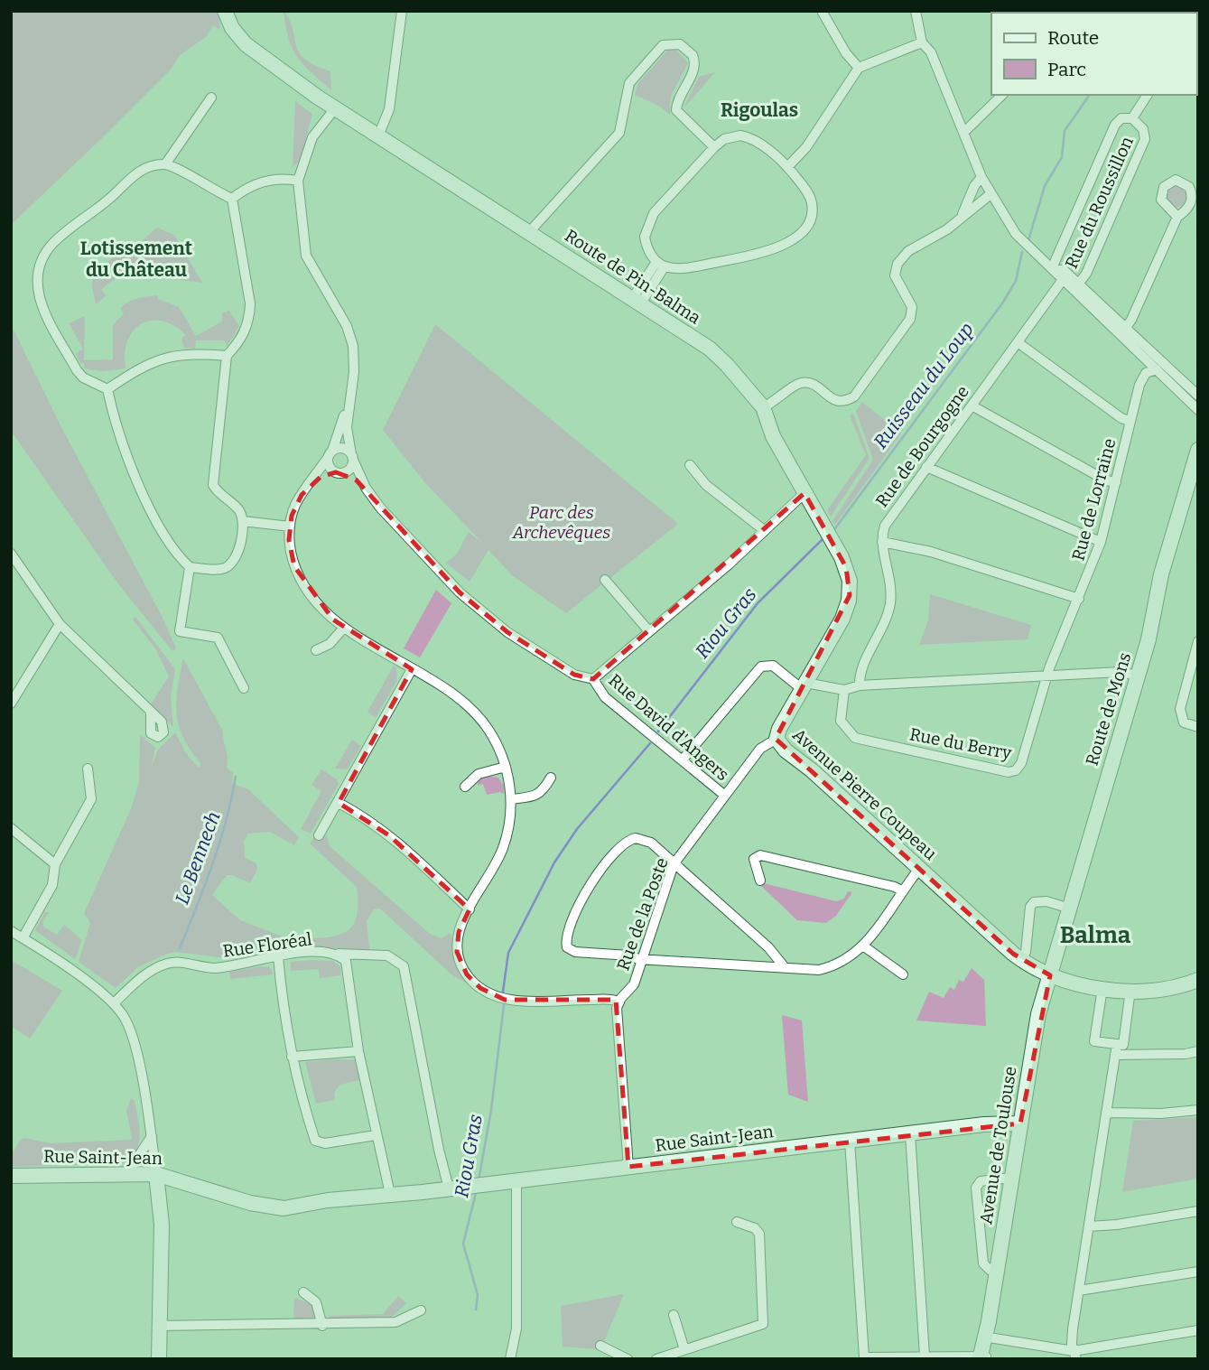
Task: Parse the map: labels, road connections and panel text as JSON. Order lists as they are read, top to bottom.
{
  "streets": {
    "street": [
      "Rue du Roussillon",
      "Route de Pin-Balma",
      "Rue de Bourgogne",
      "Rue de Lorraine",
      "Route de Mons",
      "Rue David d'Angers",
      "Rue du Berry",
      "Avenue Pierre Coupeau",
      "Rue de la Poste",
      "Rue Floréal",
      "Rue Saint-Jean",
      "Avenue de Toulouse"
    ]
  },
  "crossings": [
    ["Route de Pin-Balma", "Rue David d'Angers"],
    ["Route de Pin-Balma", "Avenue Pierre Coupeau"],
    ["Rue de Lorraine", "Rue du Berry"],
    ["Route de Mons", "Avenue Pierre Coupeau"],
    ["Route de Mons", "Avenue de Toulouse"],
    ["Rue David d'Angers", "Rue de la Poste"],
    ["Avenue Pierre Coupeau", "Rue de la Poste"],
    ["Avenue Pierre Coupeau", "Avenue de Toulouse"],
    ["Rue Floréal", "Rue Saint-Jean"],
    ["Rue Saint-Jean", "Avenue de Toulouse"]
  ],
  "districts": ["Rigoulas", "Lotissement du Château", "Balma"],
  "water": ["Ruisseau du Loup", "Riou Gras", "Le Bennech"],
  "parks": ["Parc des Archevêques"],
  "legend": ["Route", "Parc"]
}
